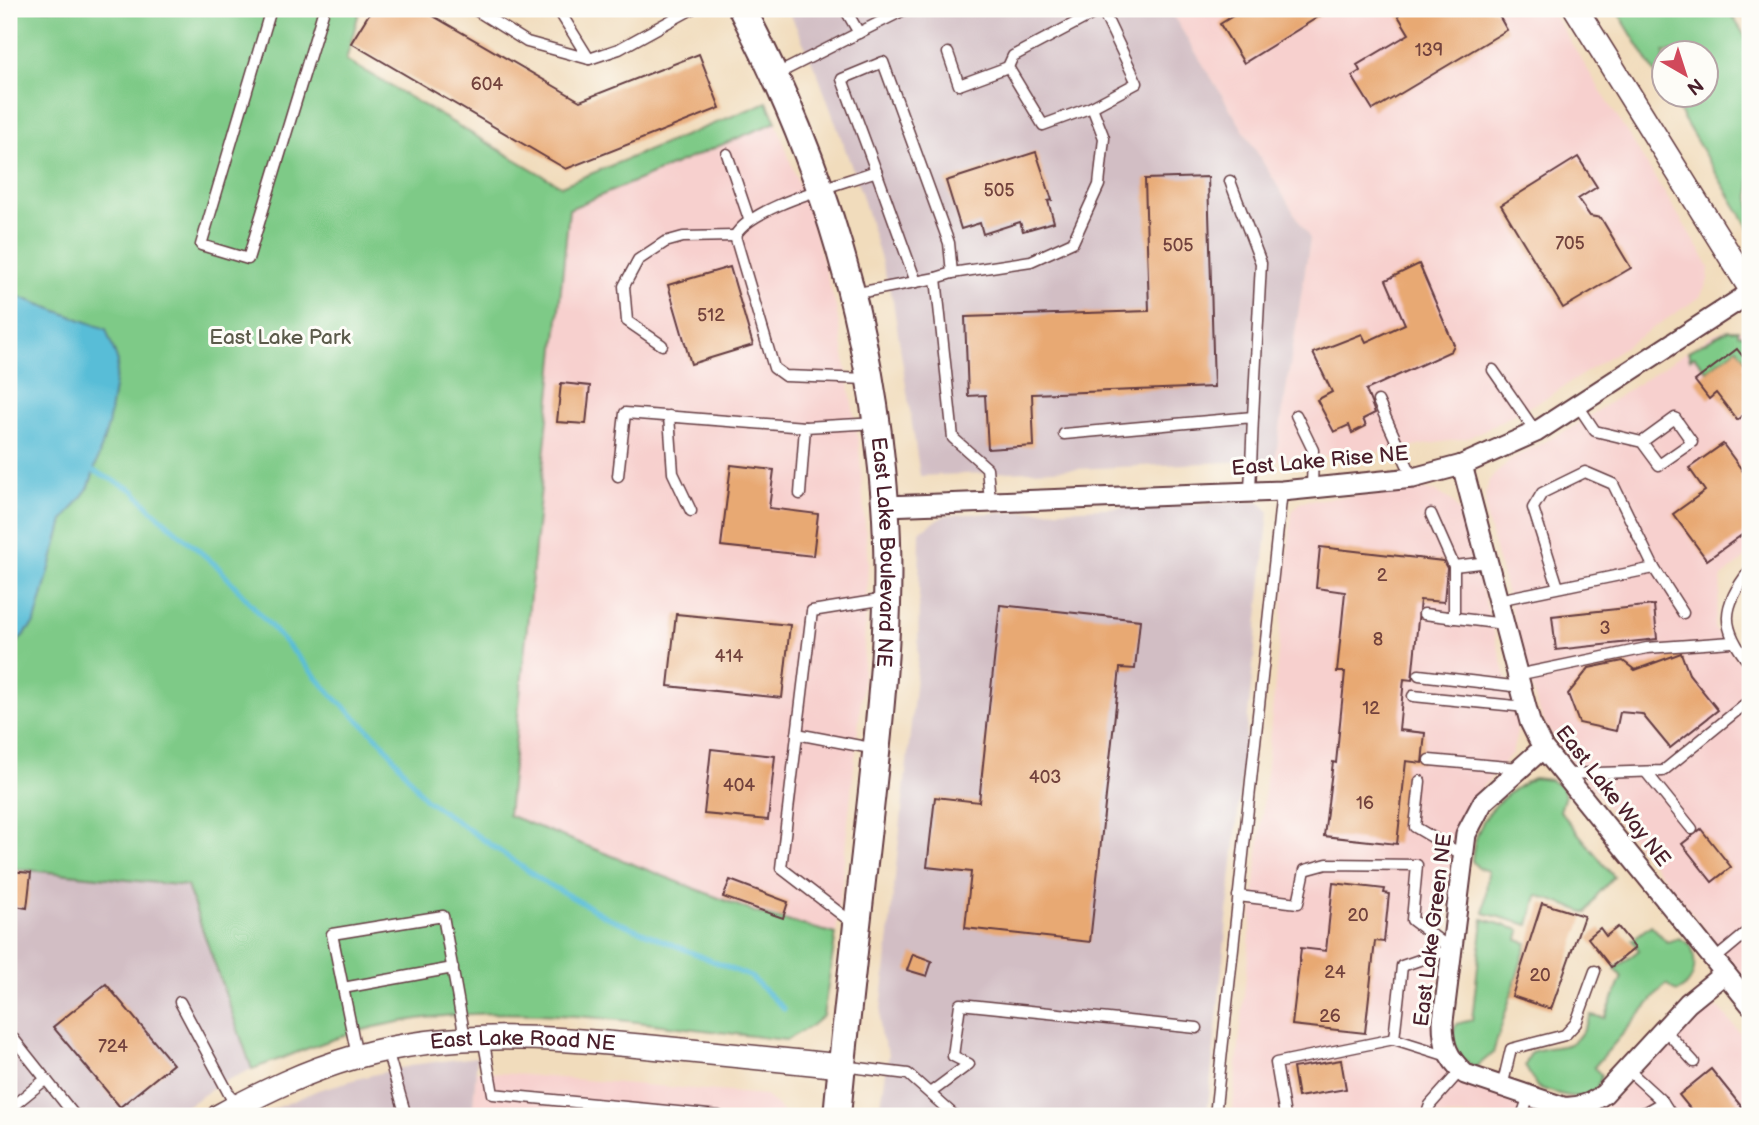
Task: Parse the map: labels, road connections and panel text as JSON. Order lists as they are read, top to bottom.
{
  "streets": {
    "main road": ["East Lake Boulevard NE"],
    "street": [
      "East Lake Rise NE",
      "East Lake Way NE",
      "East Lake Green NE",
      "East Lake Road NE"
    ]
  },
  "crossings": [
    ["East Lake Rise NE", "East Lake Boulevard NE"],
    ["East Lake Rise NE", "East Lake Way NE"],
    ["East Lake Boulevard NE", "East Lake Road NE"],
    ["East Lake Way NE", "East Lake Green NE"]
  ],
  "parks": ["East Lake Park"],
  "house_numbers": [
    "139",
    "604",
    "505",
    "705",
    "505",
    "512",
    "2",
    "3",
    "8",
    "414",
    "12",
    "403",
    "404",
    "16",
    "20",
    "24",
    "20",
    "26",
    "724"
  ],
  "north": "bottom right"
}
